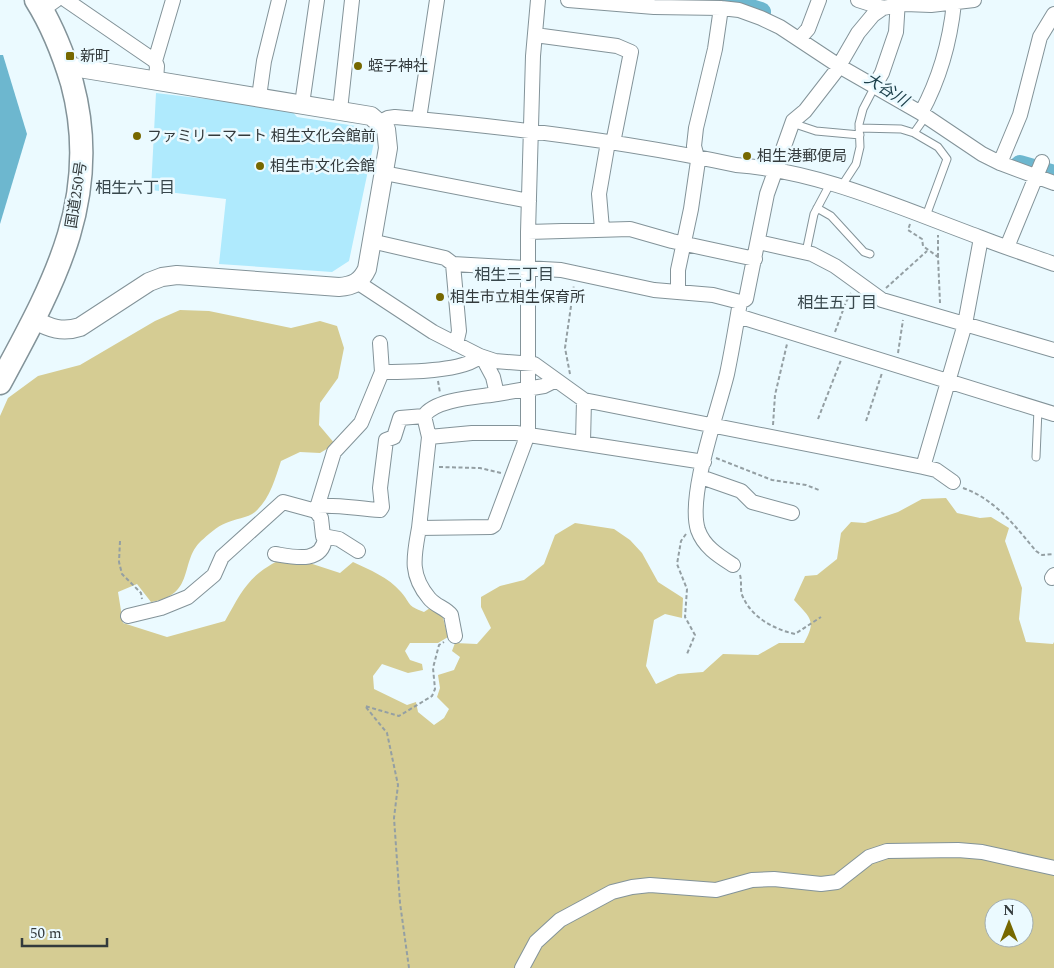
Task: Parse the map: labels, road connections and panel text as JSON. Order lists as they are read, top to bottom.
{
  "streets": {
    "highway": ["国道250号"]
  },
  "districts": ["相生六丁目", "相生三丁目", "相生五丁目"],
  "water": ["大谷川"],
  "places": {
    "transit": ["新町"],
    "other": [
      "蛭子神社",
      "ファミリーマート 相生文化会館前",
      "相生港郵便局",
      "相生市文化会館",
      "相生市立相生保育所"
    ]
  },
  "scale_bar": "50 m",
  "north": "top"
}
